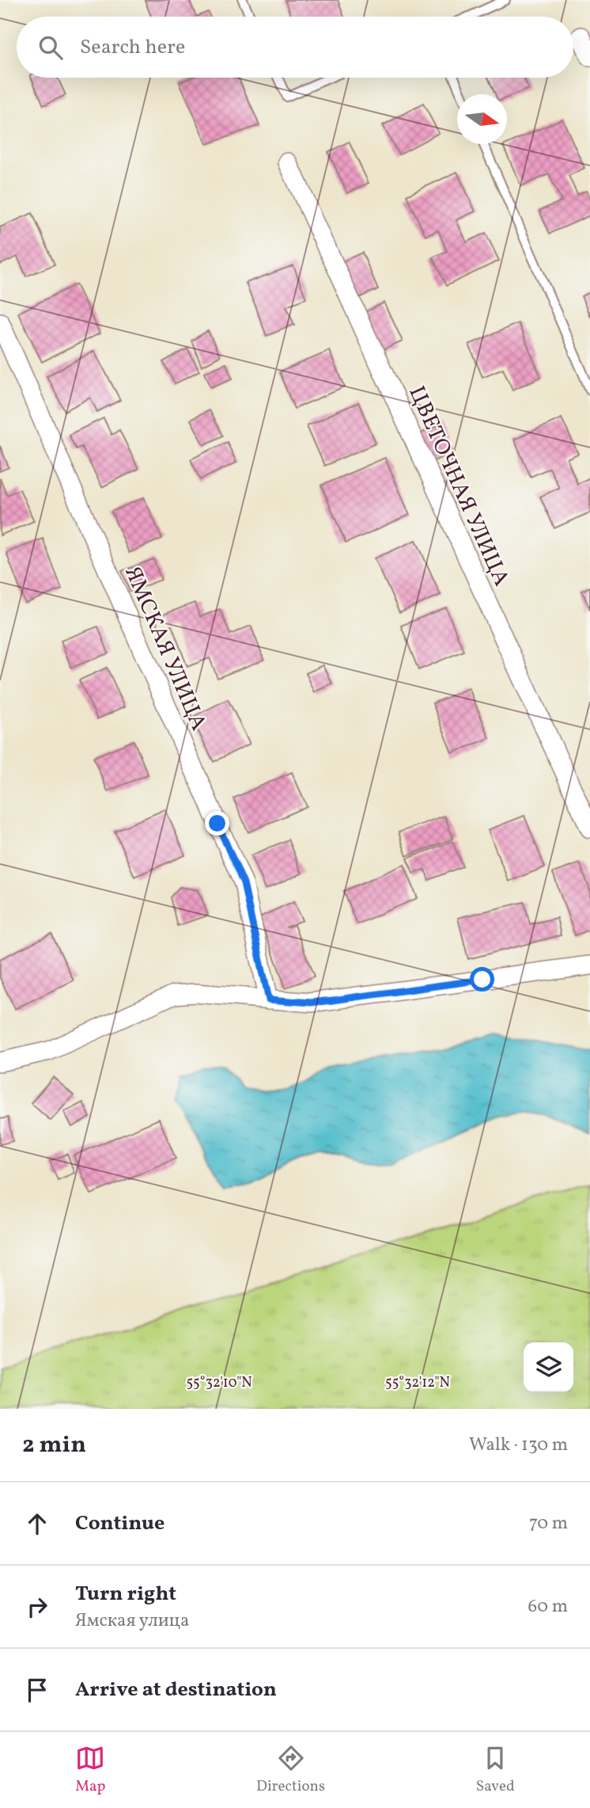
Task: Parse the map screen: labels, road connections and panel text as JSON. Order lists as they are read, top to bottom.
{
  "streets": {
    "street": ["ЦВЕТОЧНАЯ УЛИЦА", "ЯМСКАЯ УЛИЦА"]
  },
  "north": "right",
  "page": {
    "search": "Search here",
    "heading": ["2 min", "Walk · 130 m"],
    "list": [
      ["Continue", "70 m"],
      ["Turn right", "Ямская улица", "60 m"],
      "Arrive at destination"
    ],
    "nav": ["Map", "Directions", "Saved"]
  },
  "coordinates": ["55°32'10\"N", "55°32'12\"N"]
}
